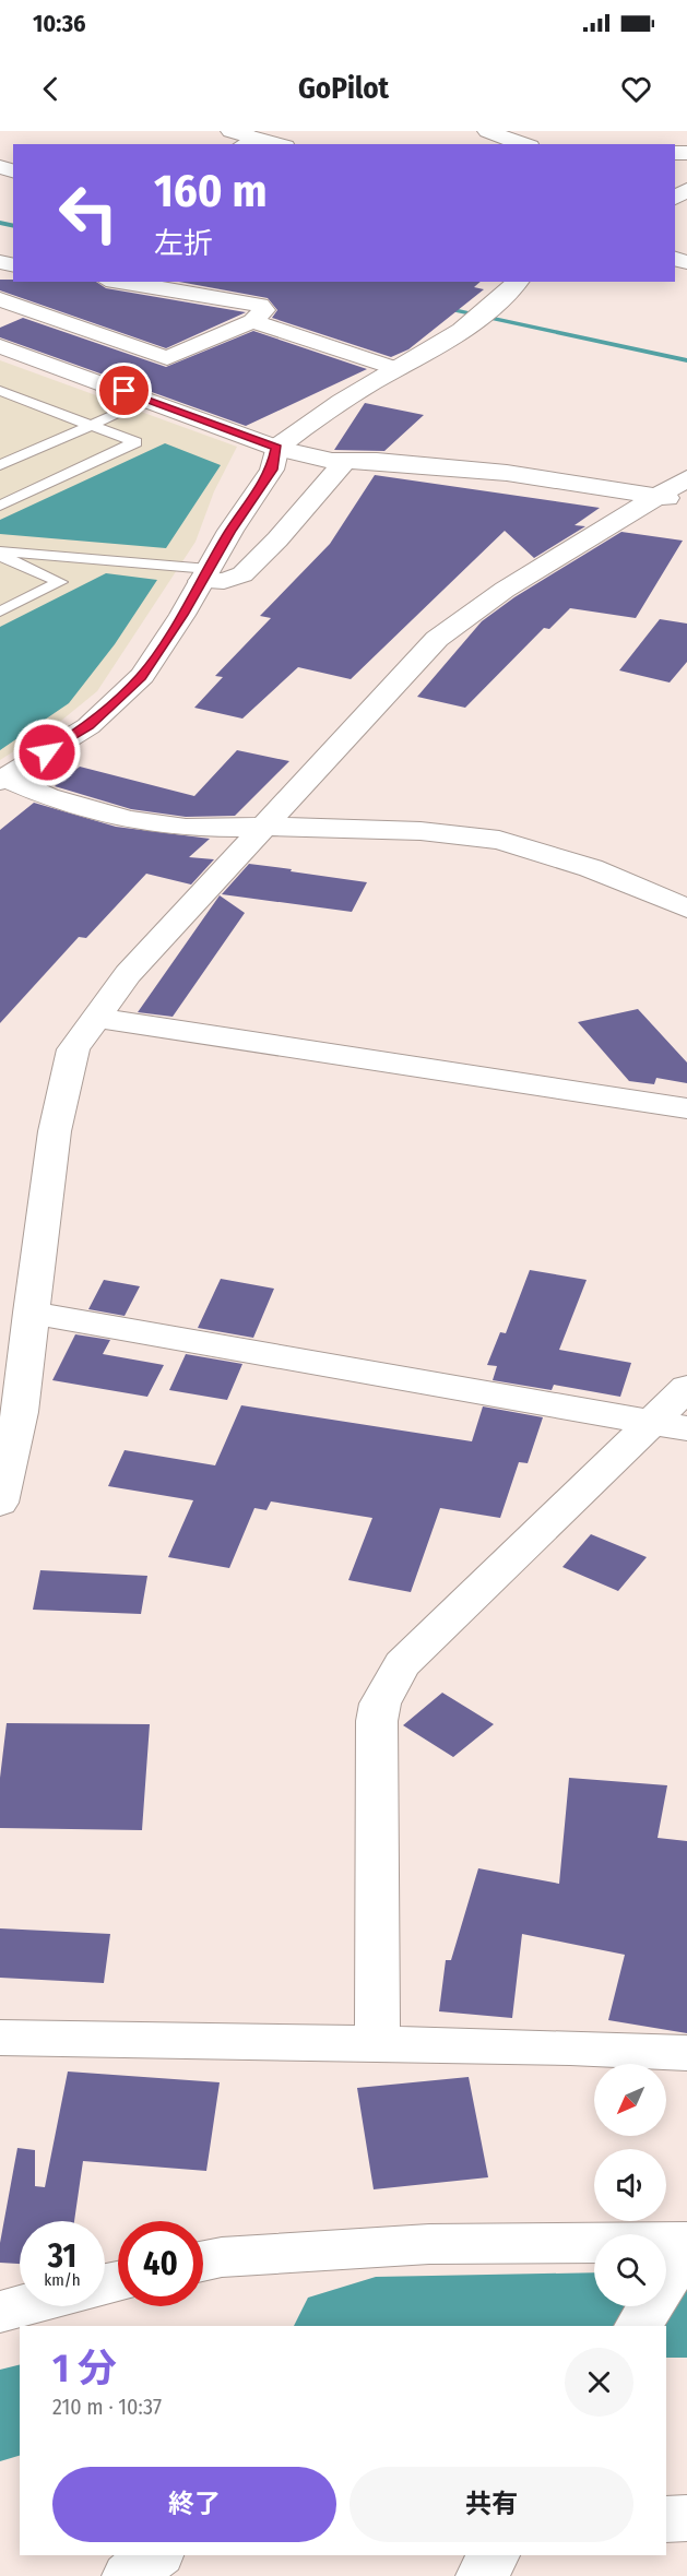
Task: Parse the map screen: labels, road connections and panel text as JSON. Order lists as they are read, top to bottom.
{
  "north": "bottom left",
  "page": {
    "status": "10:36",
    "header": "GoPilot",
    "turn": ["160 m", "左折"],
    "speed": "31 km/h",
    "limit": "40",
    "heading": ["1 分", "210 m · 10:37"],
    "buttons": ["終了", "共有"]
  }
}
